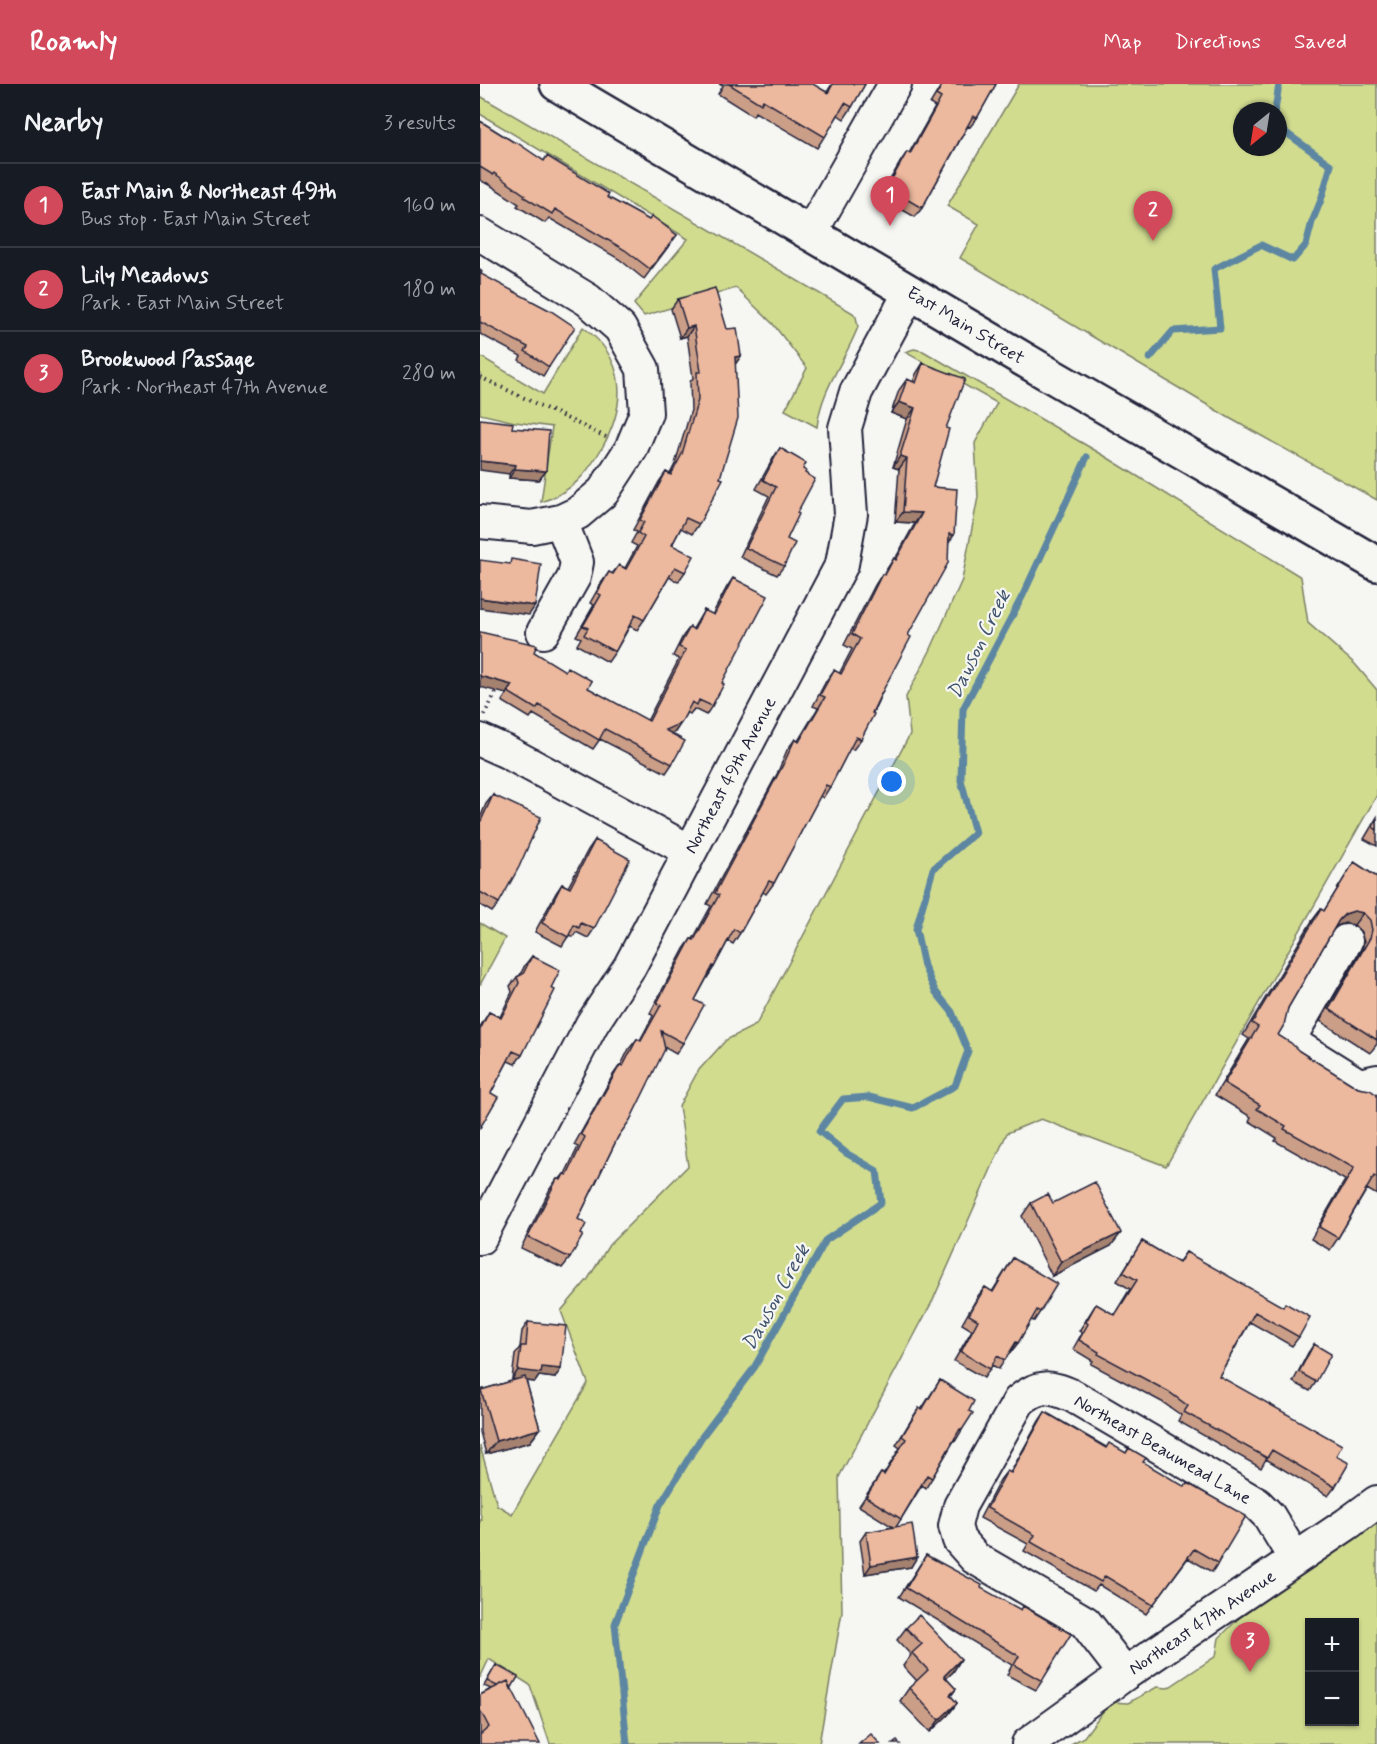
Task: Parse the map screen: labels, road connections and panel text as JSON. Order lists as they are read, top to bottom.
{
  "streets": {
    "main road": ["East Main Street"],
    "street": ["Northeast 49th Avenue", "Northeast Beaumead Lane", "Northeast 47th Avenue"]
  },
  "crossings": [
    ["East Main Street", "Northeast 49th Avenue"],
    ["Northeast Beaumead Lane", "Northeast 47th Avenue"]
  ],
  "water": ["Dawson Creek"],
  "north": "bottom left",
  "page": {
    "header": "Roamly",
    "nav": ["Map", "Directions", "Saved"],
    "heading": ["Nearby", "3 results"],
    "list": [
      {
        "mark": "1",
        "name": "East Main & Northeast 49th",
        "note": "Bus stop · East Main Street",
        "value": "160 m"
      },
      {
        "mark": "2",
        "name": "Lily Meadows",
        "note": "Park · East Main Street",
        "value": "180 m"
      },
      {
        "mark": "3",
        "name": "Brookwood Passage",
        "note": "Park · Northeast 47th Avenue",
        "value": "280 m"
      }
    ],
    "pins": ["1", "2", "3"],
    "map_buttons": ["+", "−"]
  }
}
